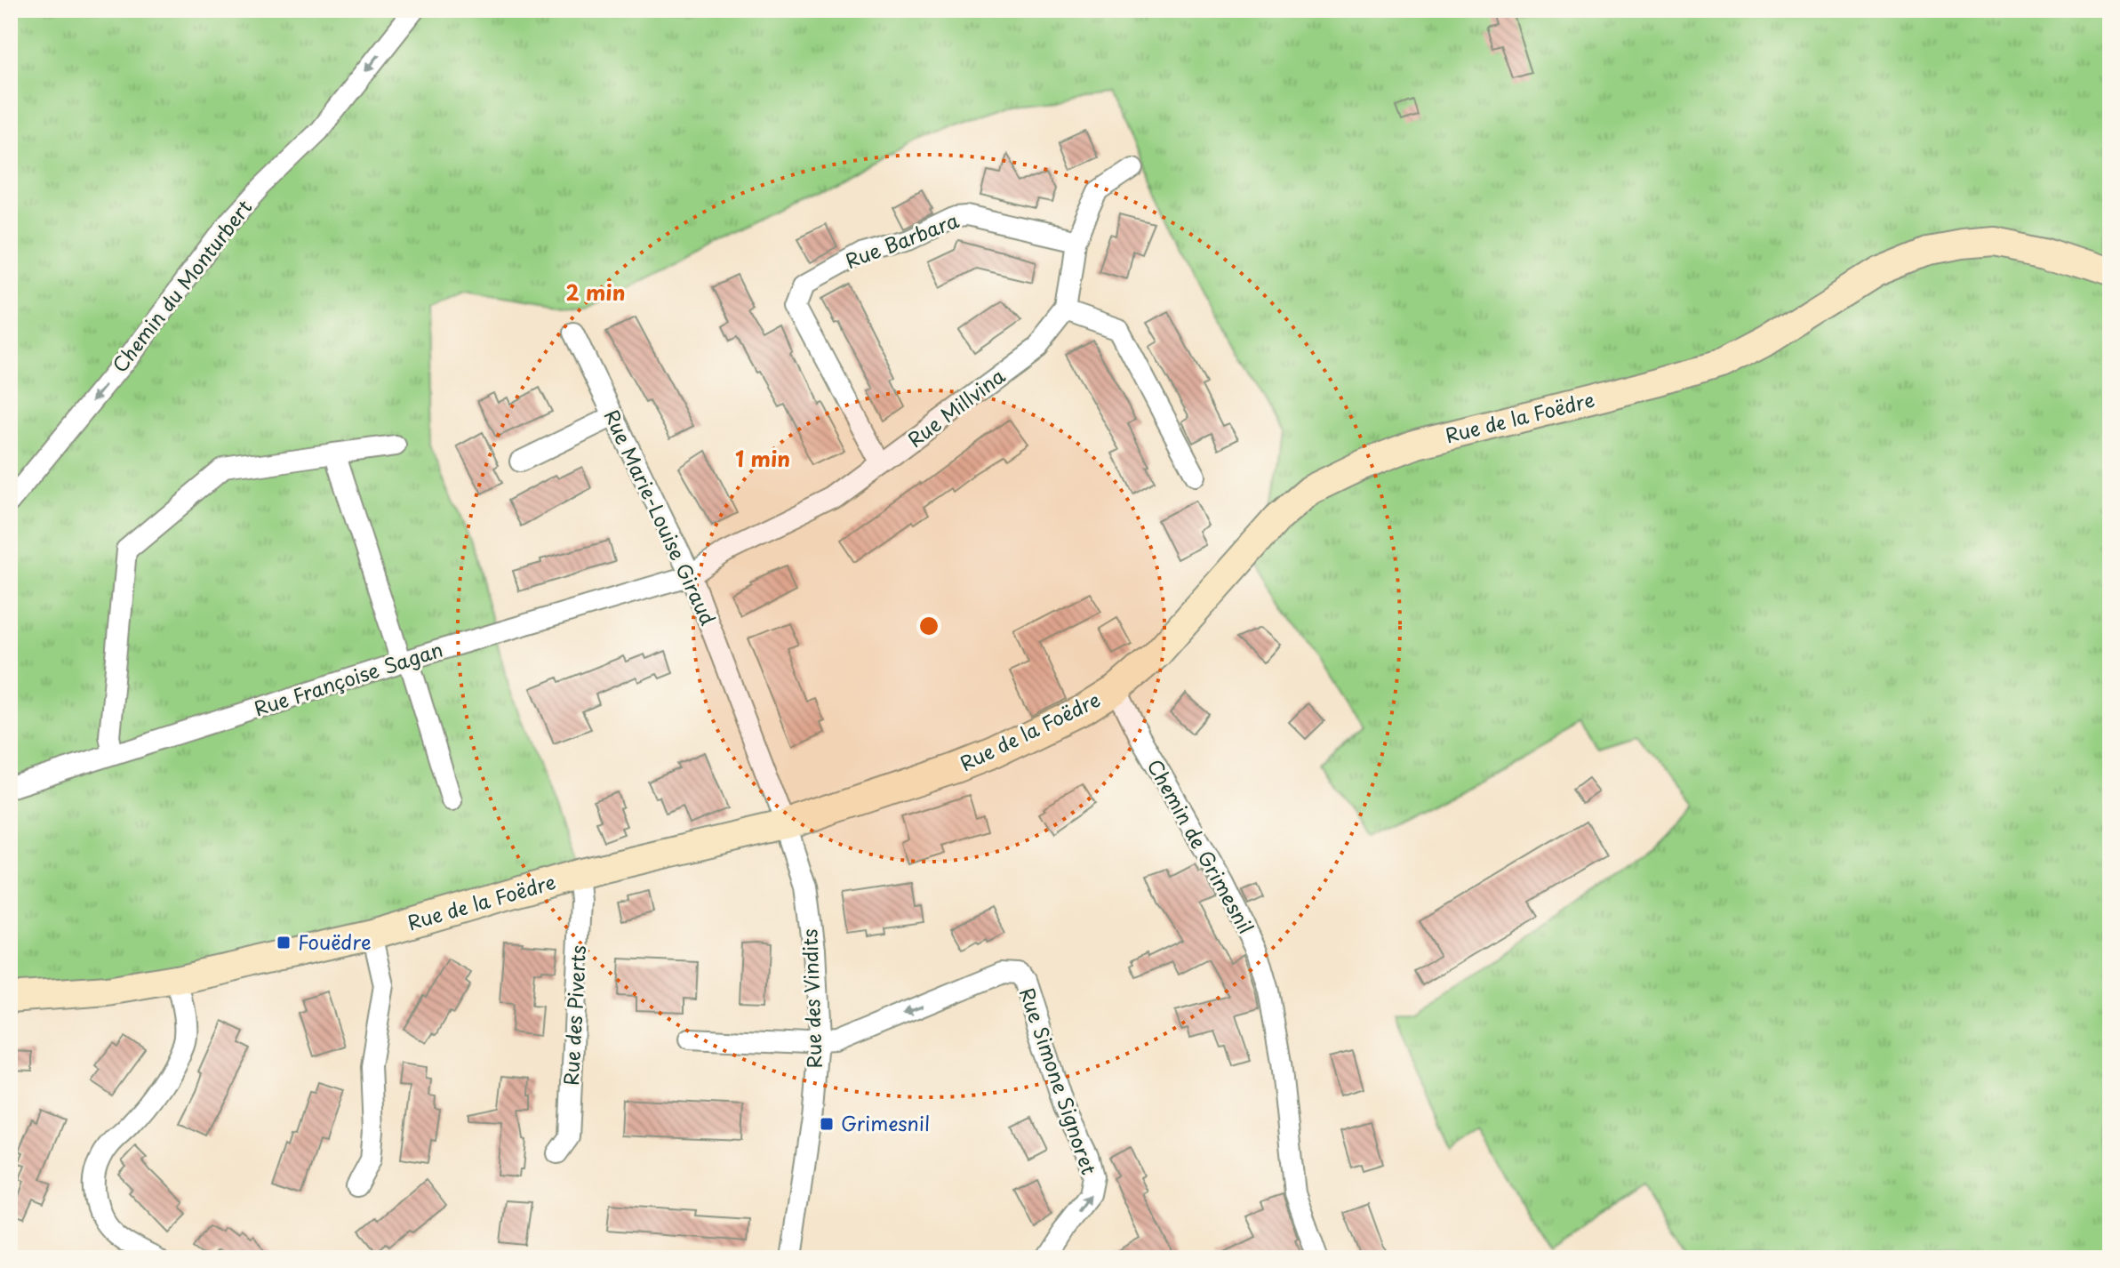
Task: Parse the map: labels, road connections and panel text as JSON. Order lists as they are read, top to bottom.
{
  "streets": {
    "street": [
      "Rue Barbara",
      "Chemin du Monturbert",
      "Rue Millvina",
      "Rue de la Foëdre",
      "Rue Marie-Louise Giraud",
      "Rue Françoise Sagan",
      "Chemin de Grimesnil",
      "Rue des Vindits",
      "Rue des Piverts",
      "Rue Simone Signoret"
    ]
  },
  "crossings": [
    ["Rue Barbara", "Rue Millvina"],
    ["Rue Millvina", "Rue Marie-Louise Giraud"],
    ["Rue Millvina", "Rue Françoise Sagan"],
    ["Rue de la Foëdre", "Rue Marie-Louise Giraud"],
    ["Rue de la Foëdre", "Chemin de Grimesnil"],
    ["Rue de la Foëdre", "Rue des Vindits"],
    ["Rue de la Foëdre", "Rue des Piverts"],
    ["Rue Marie-Louise Giraud", "Rue Françoise Sagan"],
    ["Rue Marie-Louise Giraud", "Rue des Vindits"],
    ["Rue des Vindits", "Rue Simone Signoret"]
  ],
  "one_way": ["Chemin du Monturbert"],
  "places": {
    "transit": ["Fouëdre", "Grimesnil"]
  },
  "rings": ["2 min", "1 min"]
}
